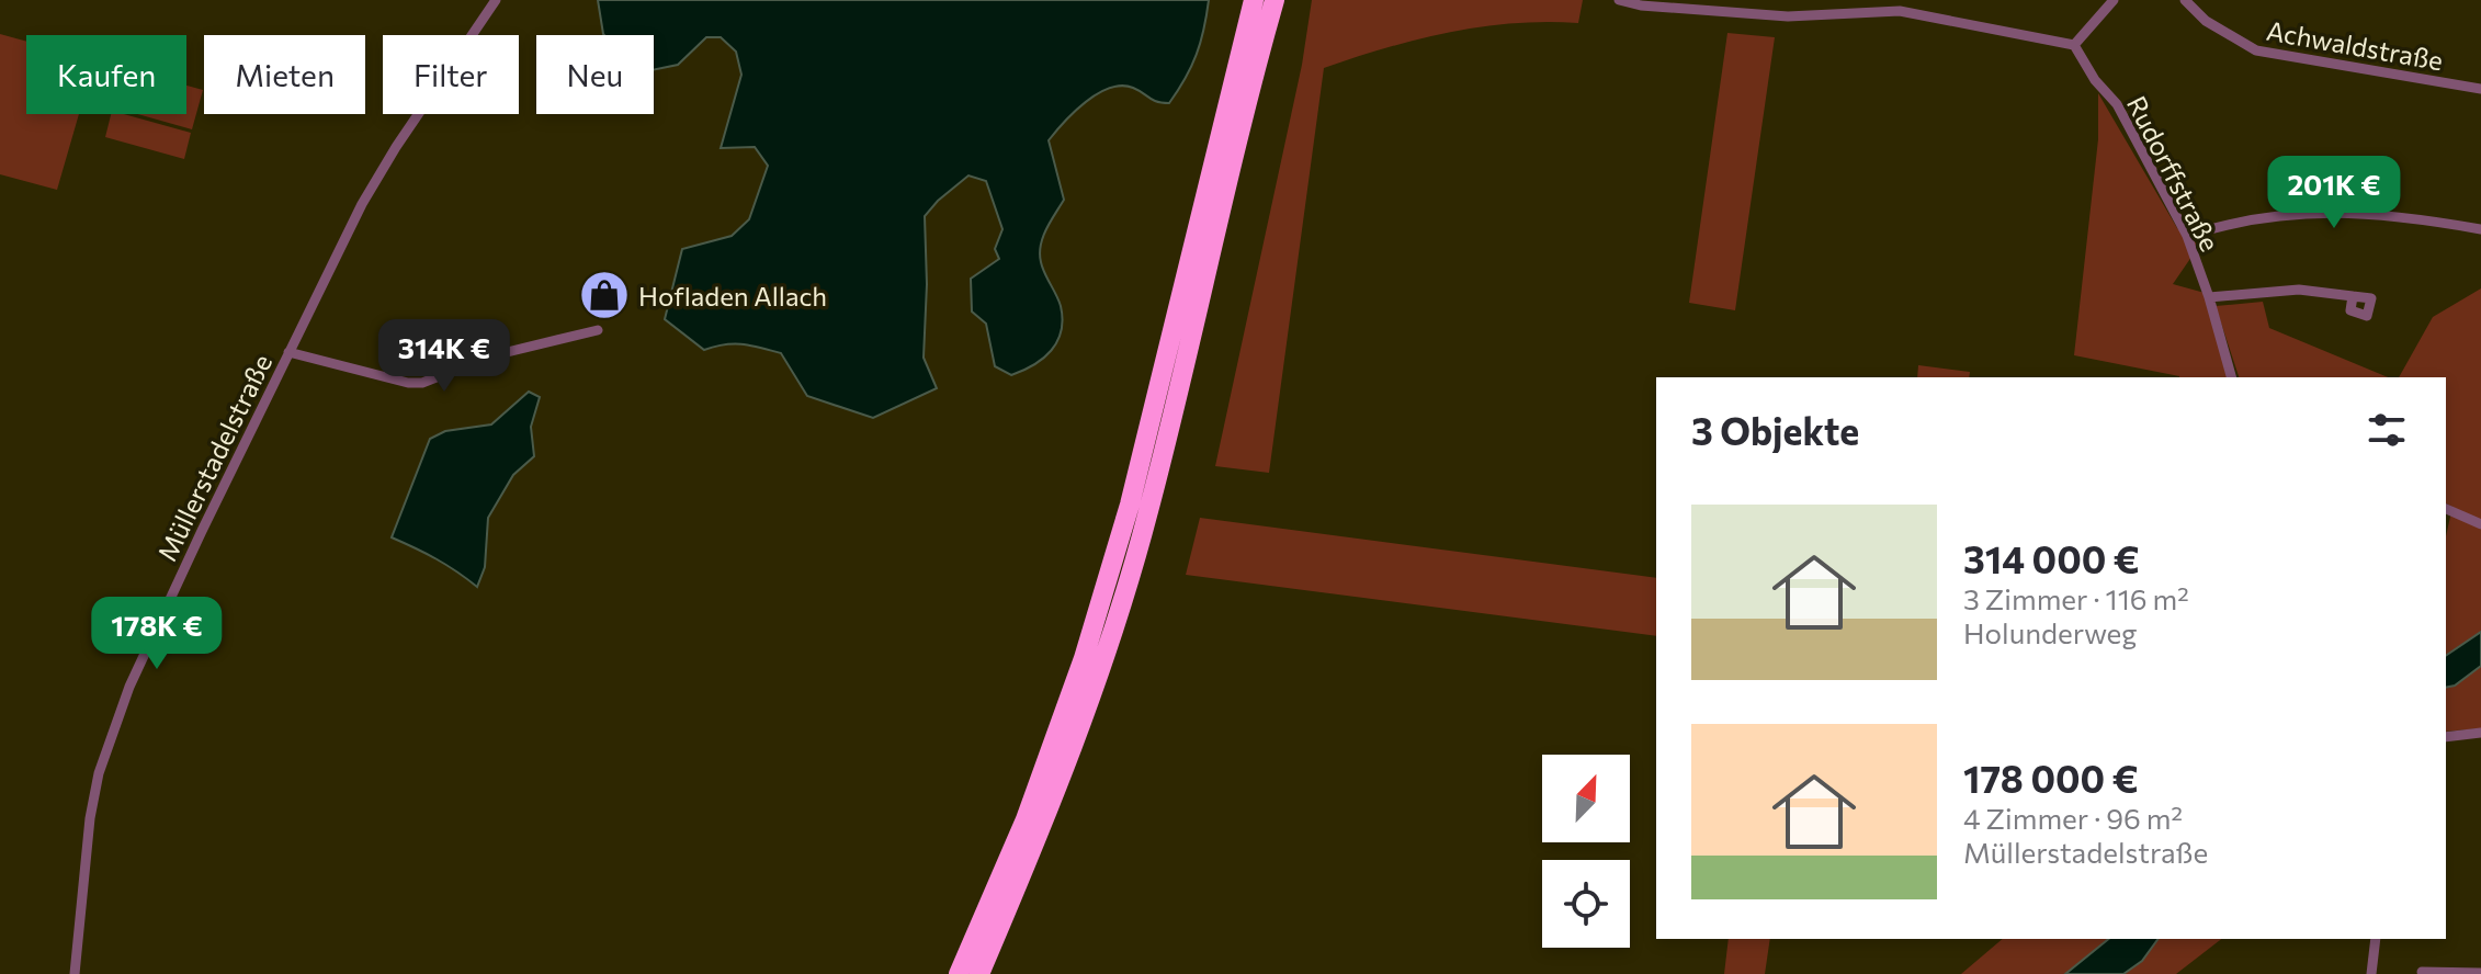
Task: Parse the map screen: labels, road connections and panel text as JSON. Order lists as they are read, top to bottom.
{
  "streets": {
    "street": ["Achwaldstraße", "Rudorffstraße", "Müllerstadelstraße"]
  },
  "places": {
    "shop": ["Hofladen Allach"]
  },
  "north": "top right",
  "page": {
    "chip": [
      "Kaufen",
      "Mieten",
      "Filter",
      "Neu"
    ],
    "price": ["201K €", "314K €", "178K €"],
    "heading": "3 Objekte",
    "list": [
      {
        "name": "314 000 €",
        "note": "3 Zimmer · 116 m² · Holunderweg"
      },
      {
        "name": "178 000 €",
        "note": "4 Zimmer · 96 m² · Müllerstadelstraße"
      }
    ]
  }
}
